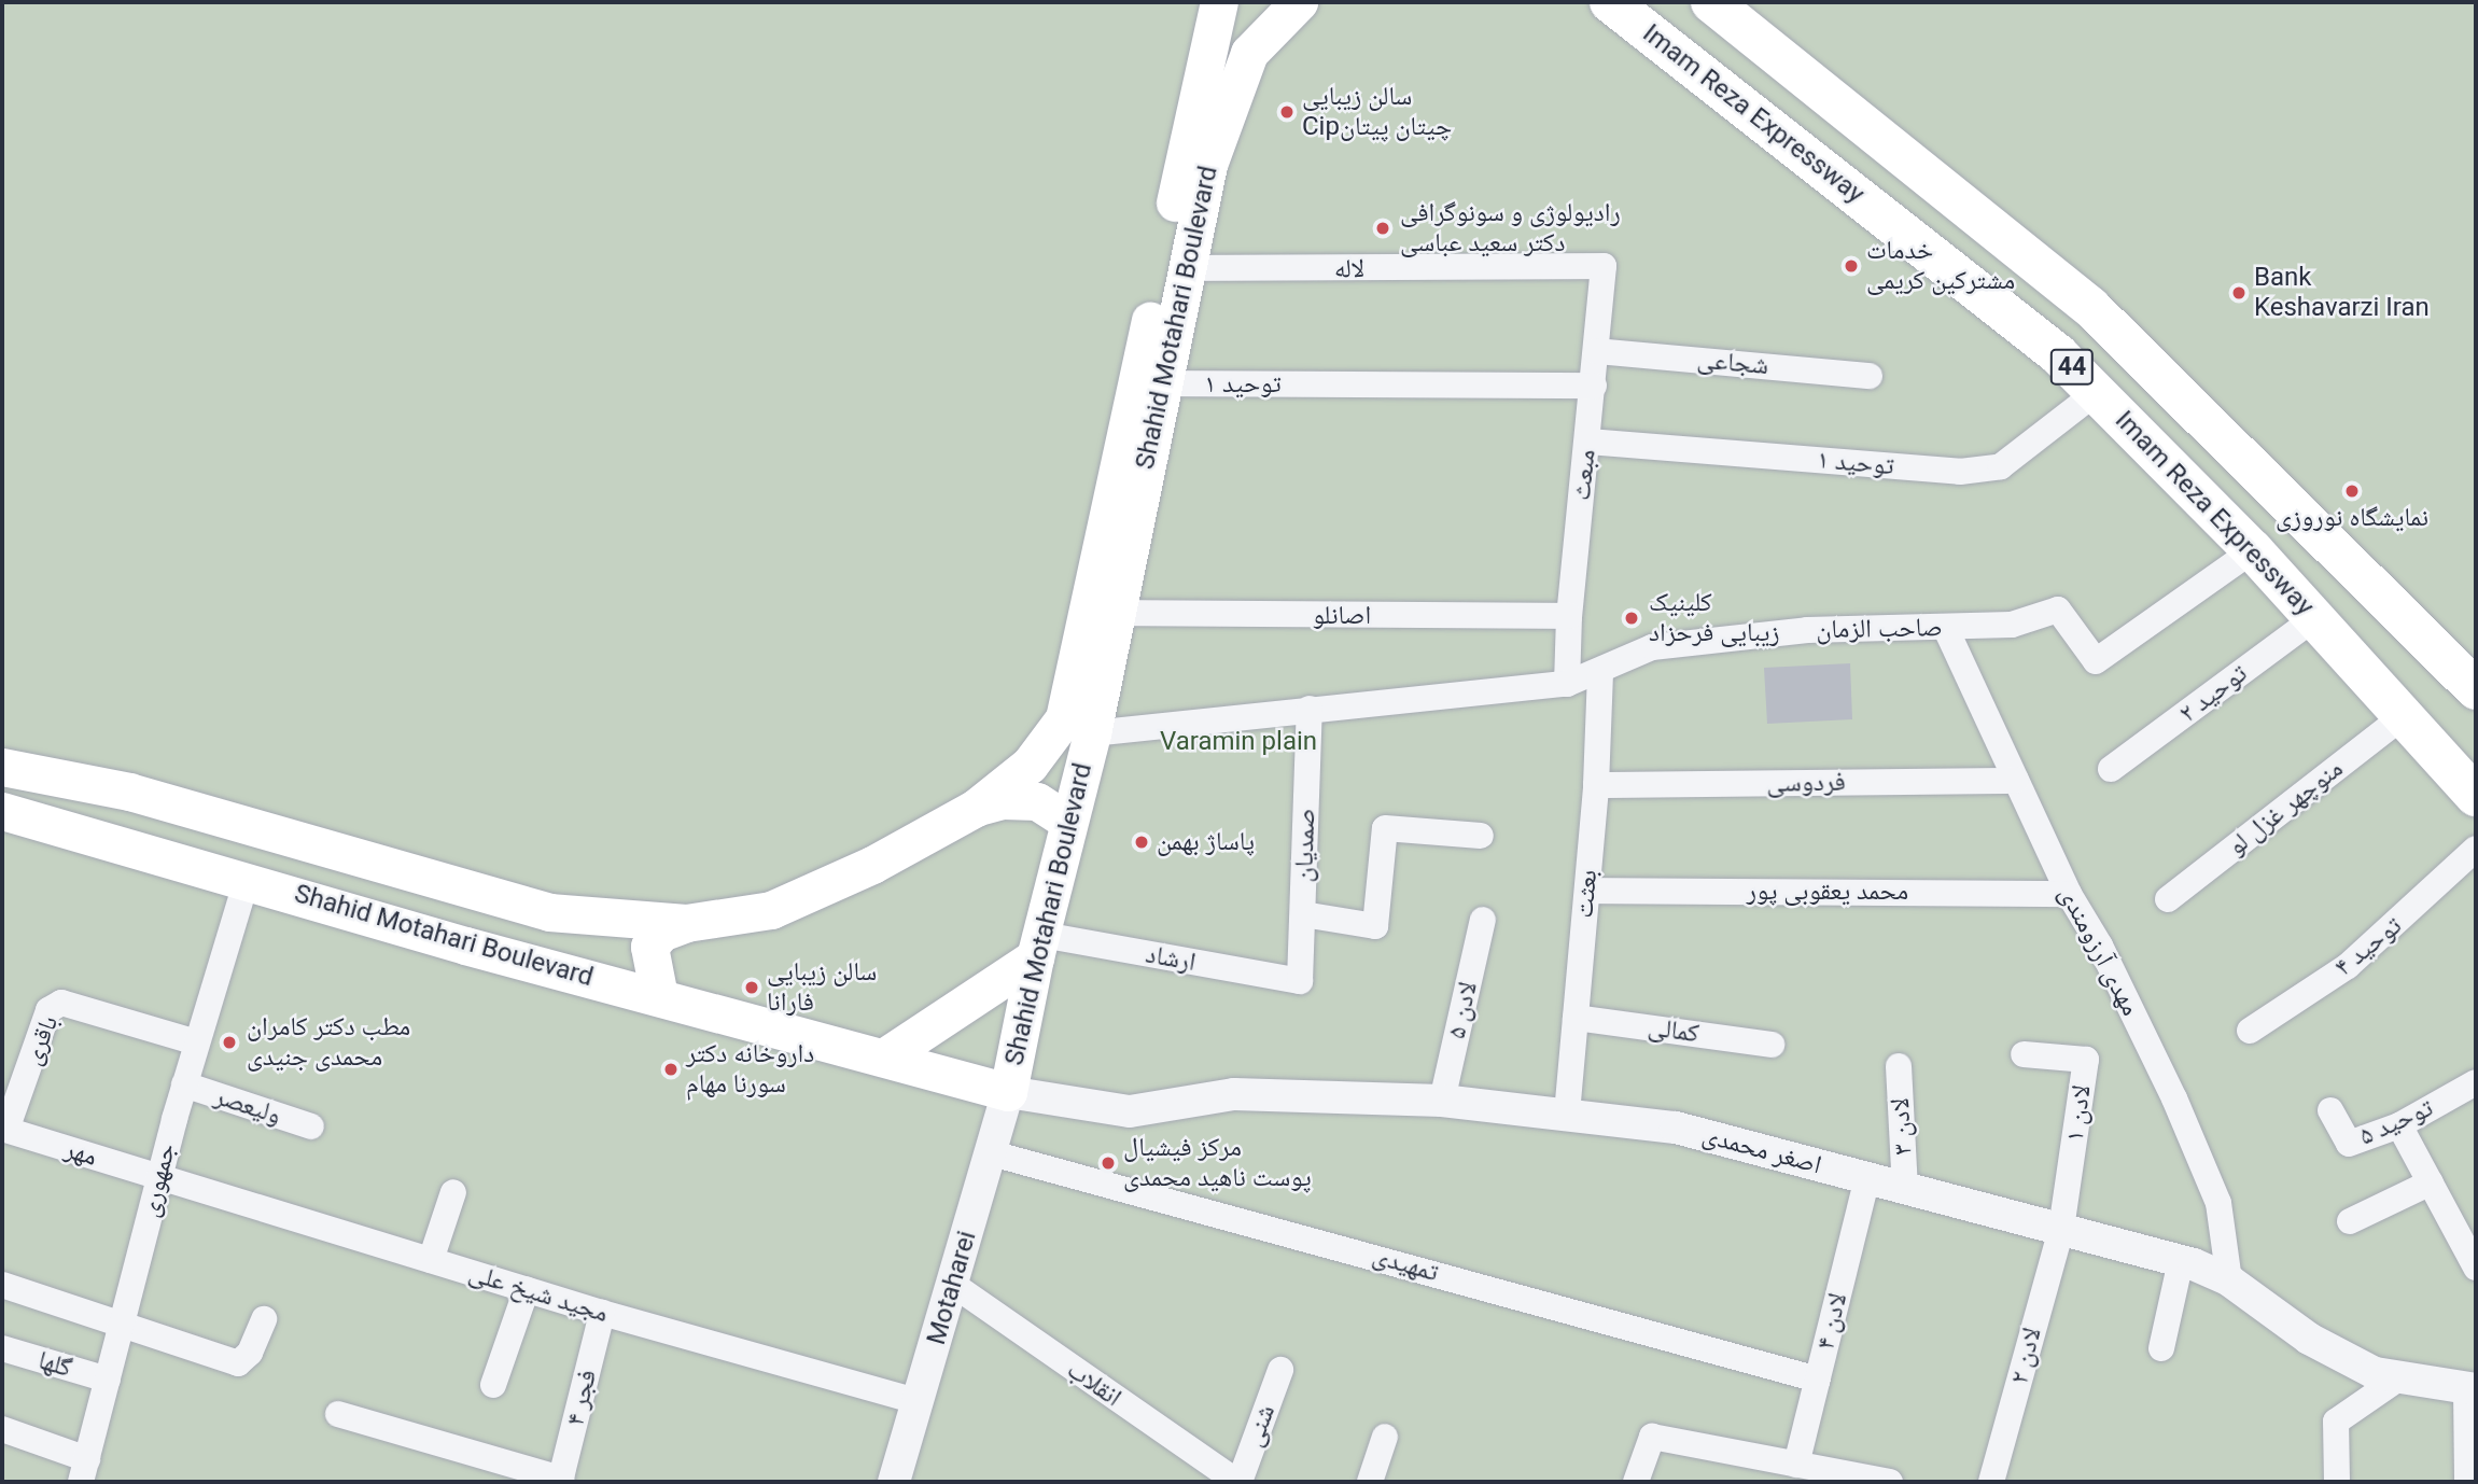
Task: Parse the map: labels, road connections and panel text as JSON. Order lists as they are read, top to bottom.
{
  "streets": {
    "highway": ["Imam Reza Expressway", "44"],
    "main road": ["Shahid Motahari Boulevard"],
    "street": [
      "لاله",
      "شجاعی",
      "توحید ۱",
      "مبعث",
      "اصانلو",
      "صاحب الزمان",
      "توحید ۲",
      "فردوسی",
      "منوچهر غزل لو",
      "صمدیان",
      "محمد یعقوبی پور",
      "بعثت",
      "توحید ۴",
      "مهدی آرزومندی",
      "ارشاد",
      "لادن ۵",
      "کمالی",
      "باقری",
      "ولیعصر",
      "لادن ۱",
      "توحید ۵",
      "لادن ۳",
      "اصغر محمدی",
      "مهر",
      "جمهوری",
      "تمهیدی",
      "Motaharei",
      "مجید شیخ علی",
      "لادن ۴",
      "لادن ۲",
      "گلها",
      "انقلاب",
      "فجر ۴",
      "شنی"
    ]
  },
  "crossings": [
    ["Imam Reza Expressway", "توحید ۱"],
    ["Imam Reza Expressway", "صاحب الزمان"],
    ["Imam Reza Expressway", "توحید ۲"],
    ["Imam Reza Expressway", "منوچهر غزل لو"],
    ["لاله", "Shahid Motahari Boulevard"],
    ["لاله", "مبعث"],
    ["Shahid Motahari Boulevard", "توحید ۱"],
    ["Shahid Motahari Boulevard", "اصانلو"],
    ["Shahid Motahari Boulevard", "صاحب الزمان"],
    ["Shahid Motahari Boulevard", "ارشاد"],
    ["Shahid Motahari Boulevard", "اصغر محمدی"],
    ["Shahid Motahari Boulevard", "جمهوری"],
    ["Shahid Motahari Boulevard", "Motaharei"],
    ["شجاعی", "مبعث"],
    ["توحید ۱", "مبعث"],
    ["مبعث", "اصانلو"],
    ["مبعث", "صاحب الزمان"],
    ["صاحب الزمان", "صمدیان"],
    ["صاحب الزمان", "بعثت"],
    ["صاحب الزمان", "مهدی آرزومندی"],
    ["فردوسی", "بعثت"],
    ["فردوسی", "مهدی آرزومندی"],
    ["صمدیان", "ارشاد"],
    ["محمد یعقوبی پور", "بعثت"],
    ["محمد یعقوبی پور", "مهدی آرزومندی"],
    ["بعثت", "کمالی"],
    ["بعثت", "اصغر محمدی"],
    ["مهدی آرزومندی", "اصغر محمدی"],
    ["لادن ۵", "اصغر محمدی"],
    ["باقری", "مهر"],
    ["باقری", "جمهوری"],
    ["ولیعصر", "جمهوری"],
    ["لادن ۱", "اصغر محمدی"],
    ["لادن ۱", "لادن ۲"],
    ["لادن ۳", "اصغر محمدی"],
    ["اصغر محمدی", "Motaharei"],
    ["اصغر محمدی", "لادن ۴"],
    ["اصغر محمدی", "لادن ۲"],
    ["مهر", "جمهوری"],
    ["مهر", "مجید شیخ علی"],
    ["جمهوری", "مجید شیخ علی"],
    ["جمهوری", "گلها"],
    ["تمهیدی", "Motaharei"],
    ["تمهیدی", "لادن ۴"],
    ["Motaharei", "مجید شیخ علی"],
    ["Motaharei", "انقلاب"],
    ["مجید شیخ علی", "فجر ۴"],
    ["انقلاب", "شنی"]
  ],
  "parks": ["Varamin plain"],
  "places": [
    "سالن زیبایی Cipچیتان پیتان",
    "رادیولوژی و سونوگرافی دکتر سعید عباسی",
    "خدمات مشترکین کریمی",
    "Bank Keshavarzi Iran",
    "نمایشگاه نوروزی",
    "کلینیک زیبایی فرحزاد",
    "پاساژ بهمن",
    "سالن زیبایی فارانا",
    "مطب دکتر کامران محمدی جنیدی",
    "داروخانه دکتر سورنا مهام",
    "مرکز فیشیال پوست ناهید محمدی"
  ]
}
